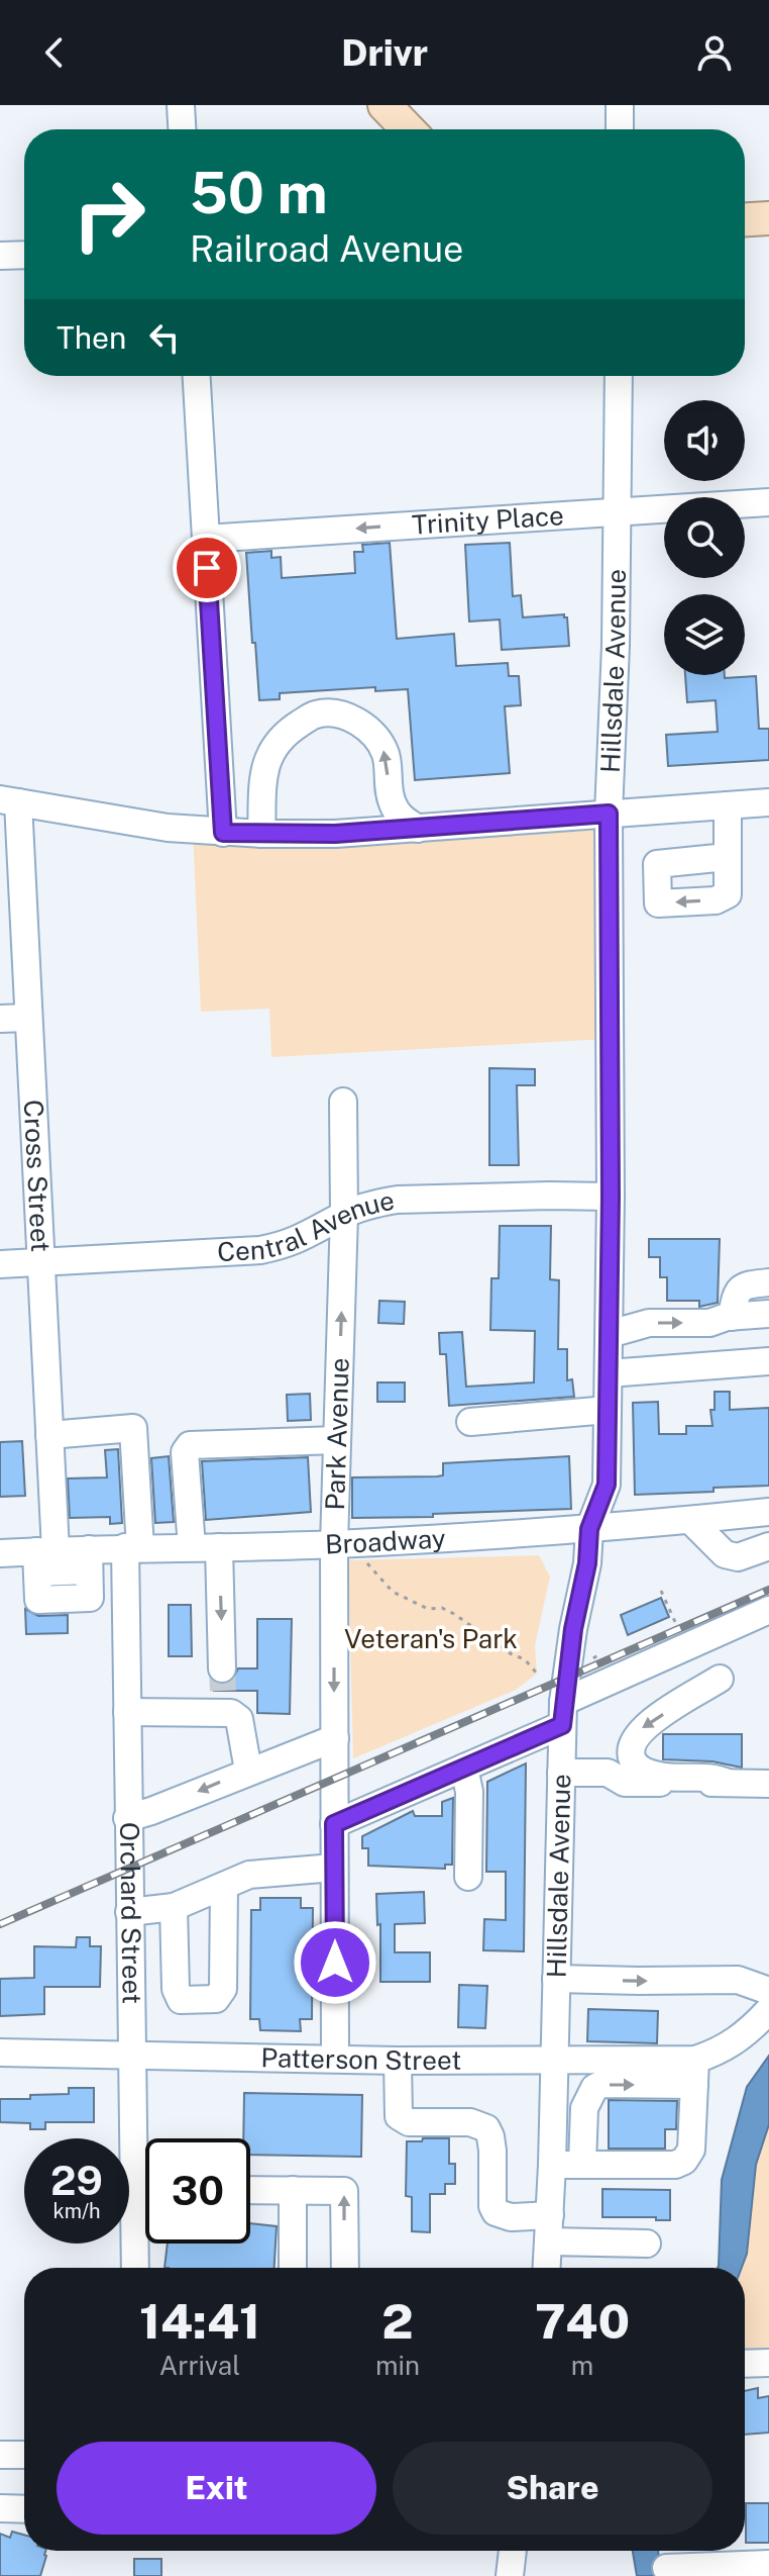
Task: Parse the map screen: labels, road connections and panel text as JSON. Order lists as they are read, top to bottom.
{
  "streets": {
    "street": [
      "Trinity Place",
      "Hillsdale Avenue",
      "Cross Street",
      "Central Avenue",
      "Park Avenue",
      "Broadway",
      "Orchard Street",
      "Patterson Street"
    ]
  },
  "crossings": [
    ["Trinity Place", "Hillsdale Avenue"],
    ["Hillsdale Avenue", "Central Avenue"],
    ["Hillsdale Avenue", "Broadway"],
    ["Hillsdale Avenue", "Patterson Street"],
    ["Cross Street", "Central Avenue"],
    ["Cross Street", "Broadway"],
    ["Cross Street", "Orchard Street"],
    ["Central Avenue", "Park Avenue"],
    ["Park Avenue", "Broadway"],
    ["Park Avenue", "Patterson Street"],
    ["Broadway", "Orchard Street"],
    ["Orchard Street", "Patterson Street"]
  ],
  "one_way": ["Trinity Place"],
  "parks": ["Veteran's Park"],
  "page": {
    "header": "Drivr",
    "turn": ["50 m", "Railroad Avenue"],
    "then": "Then",
    "speed": "29 km/h",
    "limit": "30",
    "eta": [
      "14:41",
      "Arrival",
      "2",
      "min",
      "740",
      "m"
    ],
    "buttons": ["Exit", "Share"]
  }
}
